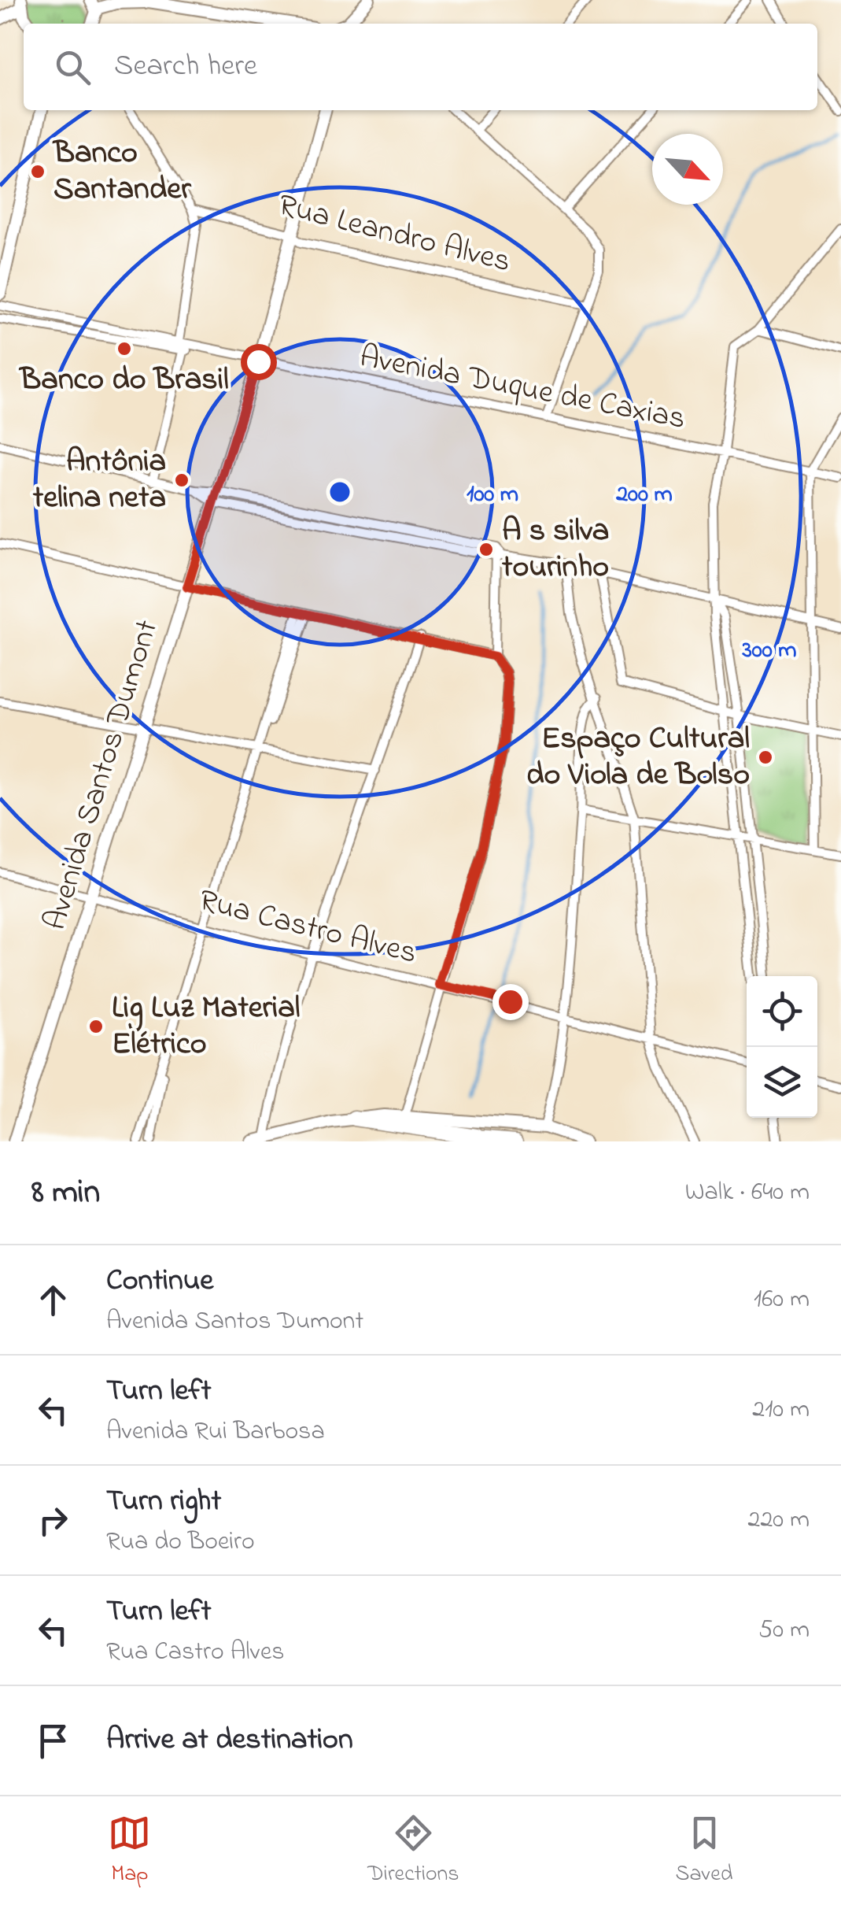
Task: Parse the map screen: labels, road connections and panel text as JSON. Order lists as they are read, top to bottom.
{
  "streets": {
    "main road": ["Avenida Santos Dumont"],
    "street": ["Rua Leandro Alves", "Avenida Duque de Caxias", "Rua Castro Alves"]
  },
  "crossings": [
    ["Rua Leandro Alves", "Avenida Santos Dumont"],
    ["Avenida Duque de Caxias", "Avenida Santos Dumont"],
    ["Avenida Santos Dumont", "Rua Castro Alves"]
  ],
  "places": [
    "Banco Santander",
    "Banco do Brasil",
    "Antônia telina neta",
    "A s silva tourinho",
    "Espaço Cultural do Viola de Bolso",
    "Lig Luz Material Elétrico"
  ],
  "north": "bottom right",
  "page": {
    "search": "Search here",
    "heading": ["8 min", "Walk · 640 m"],
    "list": [
      ["Continue", "Avenida Santos Dumont", "160 m"],
      ["Turn left", "Avenida Rui Barbosa", "210 m"],
      ["Turn right", "Rua do Boeiro", "220 m"],
      ["Turn left", "Rua Castro Alves", "50 m"],
      "Arrive at destination"
    ],
    "nav": ["Map", "Directions", "Saved"]
  },
  "rings": ["100 m", "200 m", "300 m"]
}
